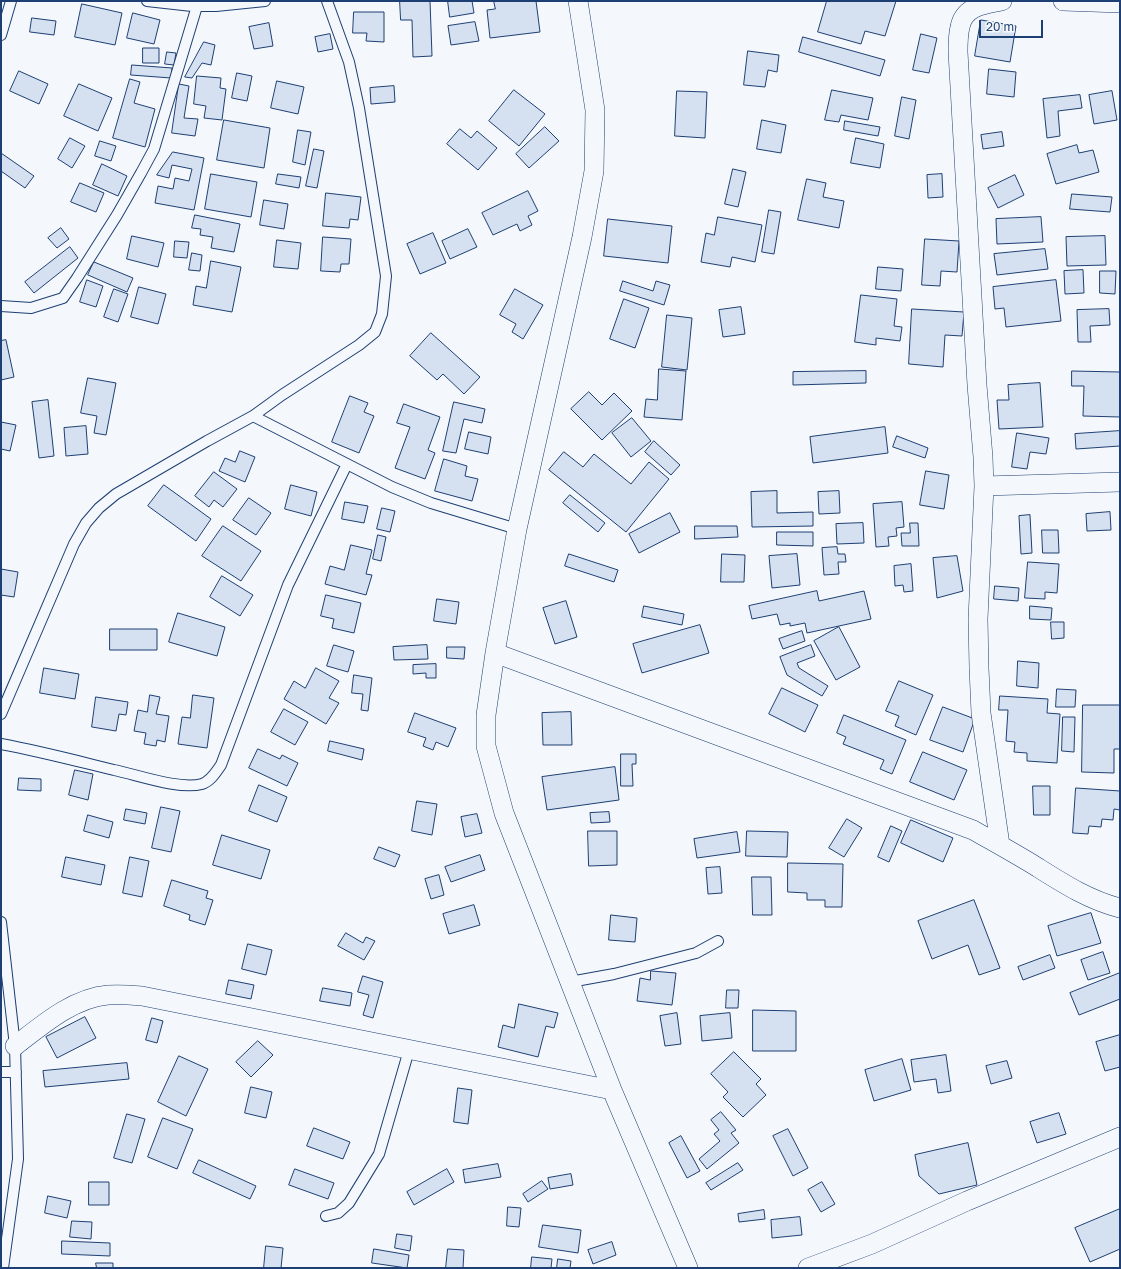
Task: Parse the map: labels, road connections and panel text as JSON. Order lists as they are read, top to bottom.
{
  "scale_bar": "20 m"
}
